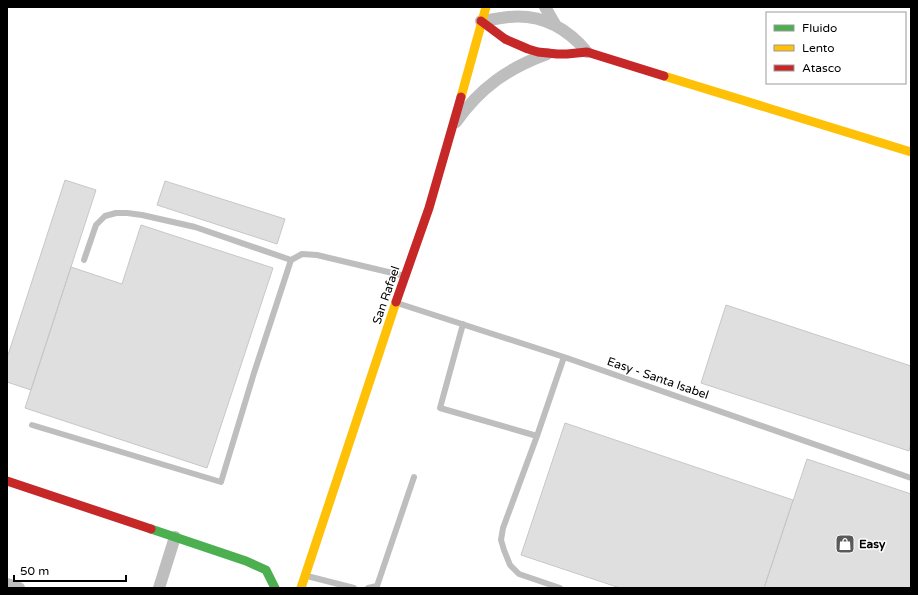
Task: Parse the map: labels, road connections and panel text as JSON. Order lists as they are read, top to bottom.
{
  "streets": {
    "street": ["San Rafael"],
    "lane": ["Easy - Santa Isabel"]
  },
  "crossings": [
    ["San Rafael", "Easy - Santa Isabel"]
  ],
  "places": {
    "shop": ["Easy"]
  },
  "legend": ["Fluido", "Lento", "Atasco"],
  "scale_bar": "50 m"
}
